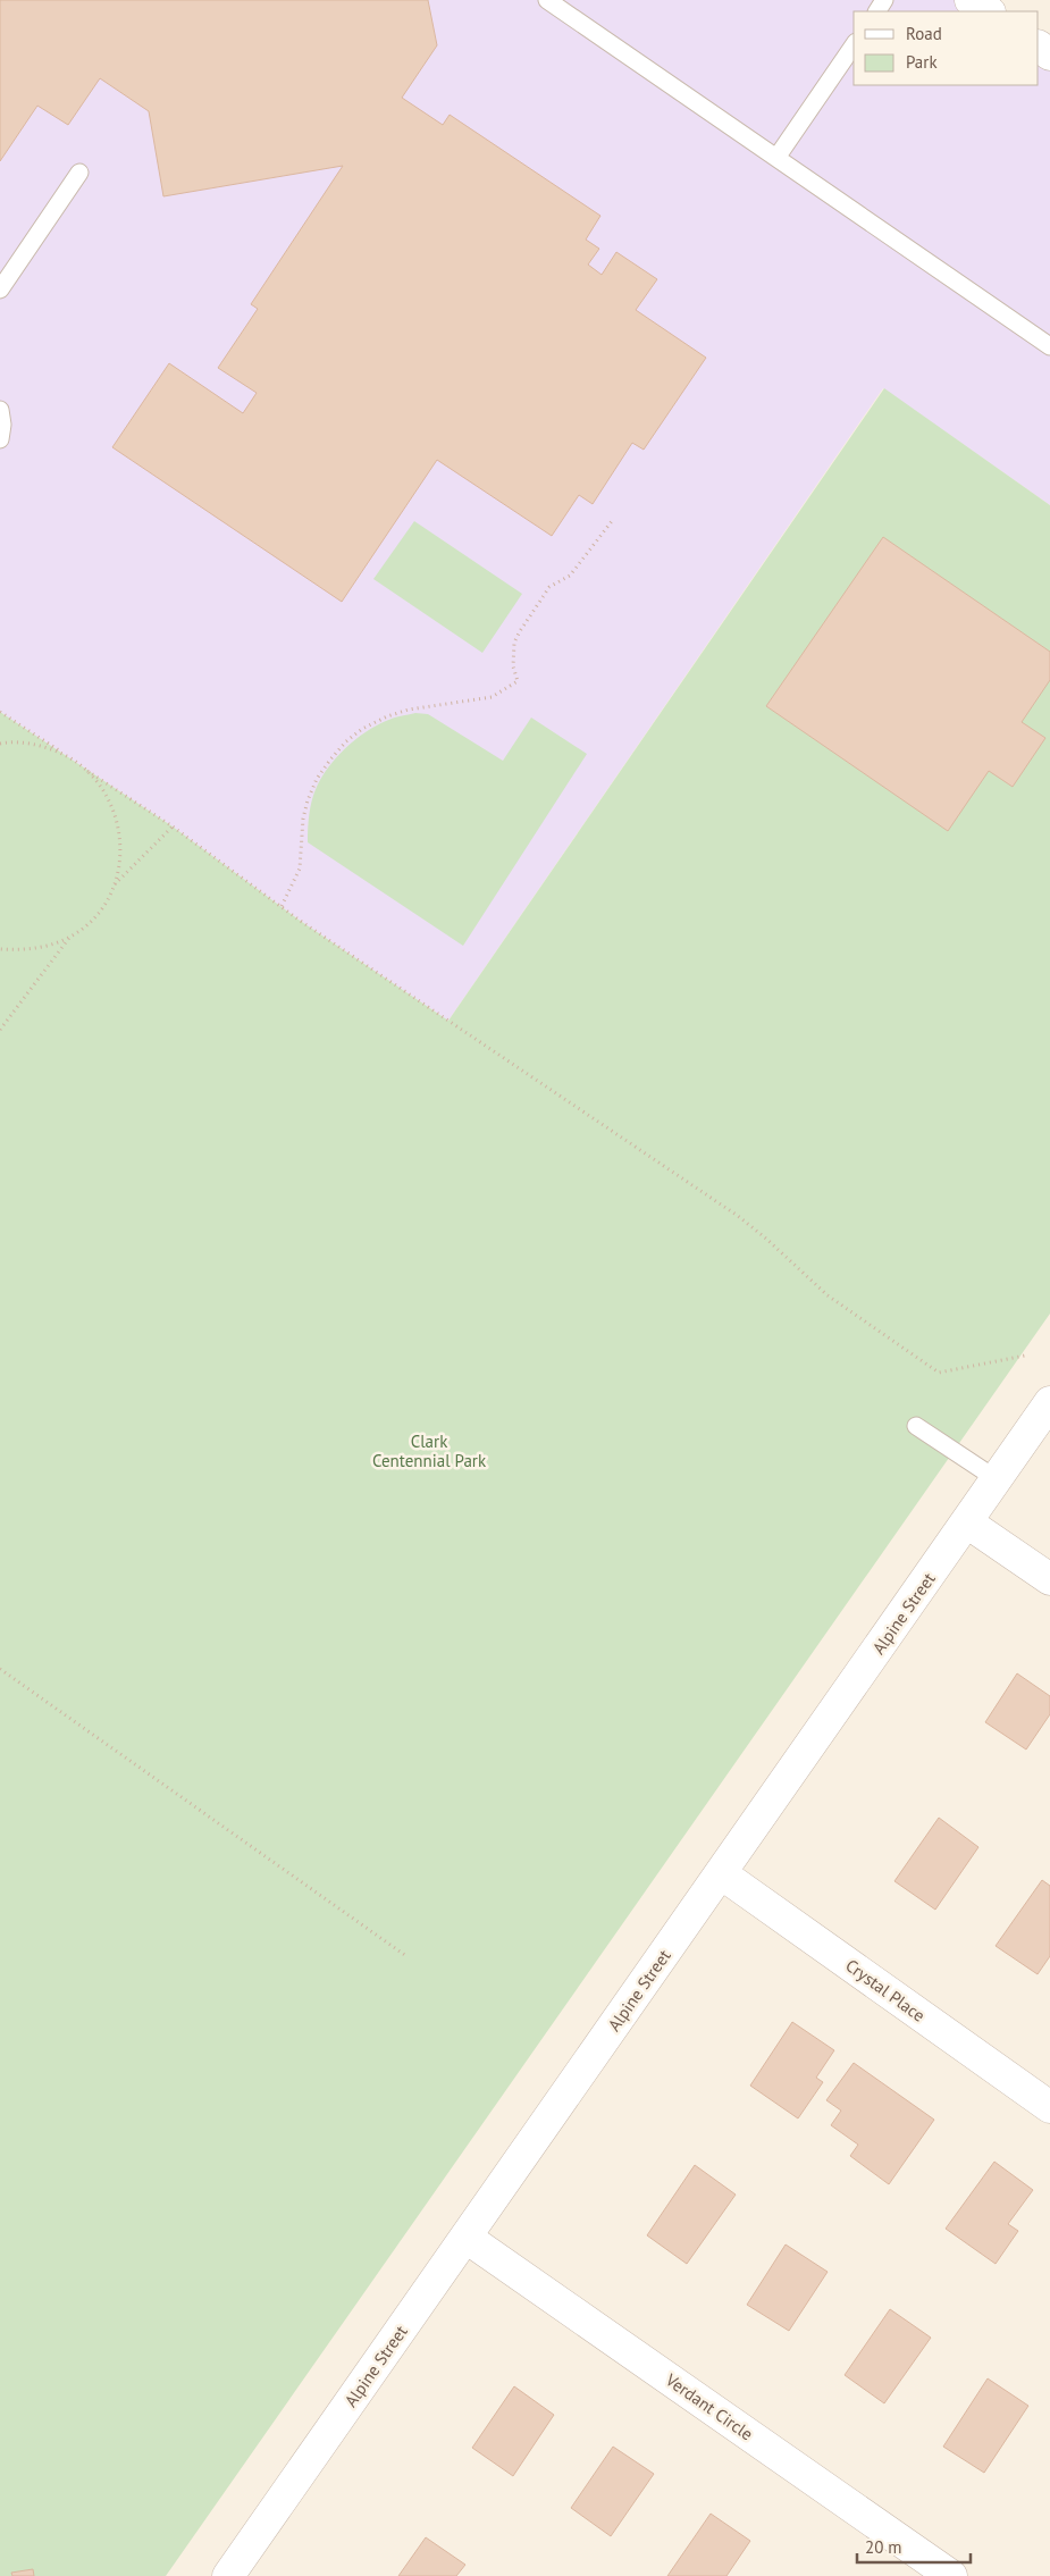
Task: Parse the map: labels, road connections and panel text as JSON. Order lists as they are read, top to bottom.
{
  "streets": {
    "street": ["Alpine Street", "Crystal Place", "Verdant Circle"]
  },
  "crossings": [
    ["Alpine Street", "Crystal Place"],
    ["Alpine Street", "Verdant Circle"]
  ],
  "parks": ["Clark Centennial Park"],
  "legend": ["Road", "Park"],
  "scale_bar": "20 m"
}
